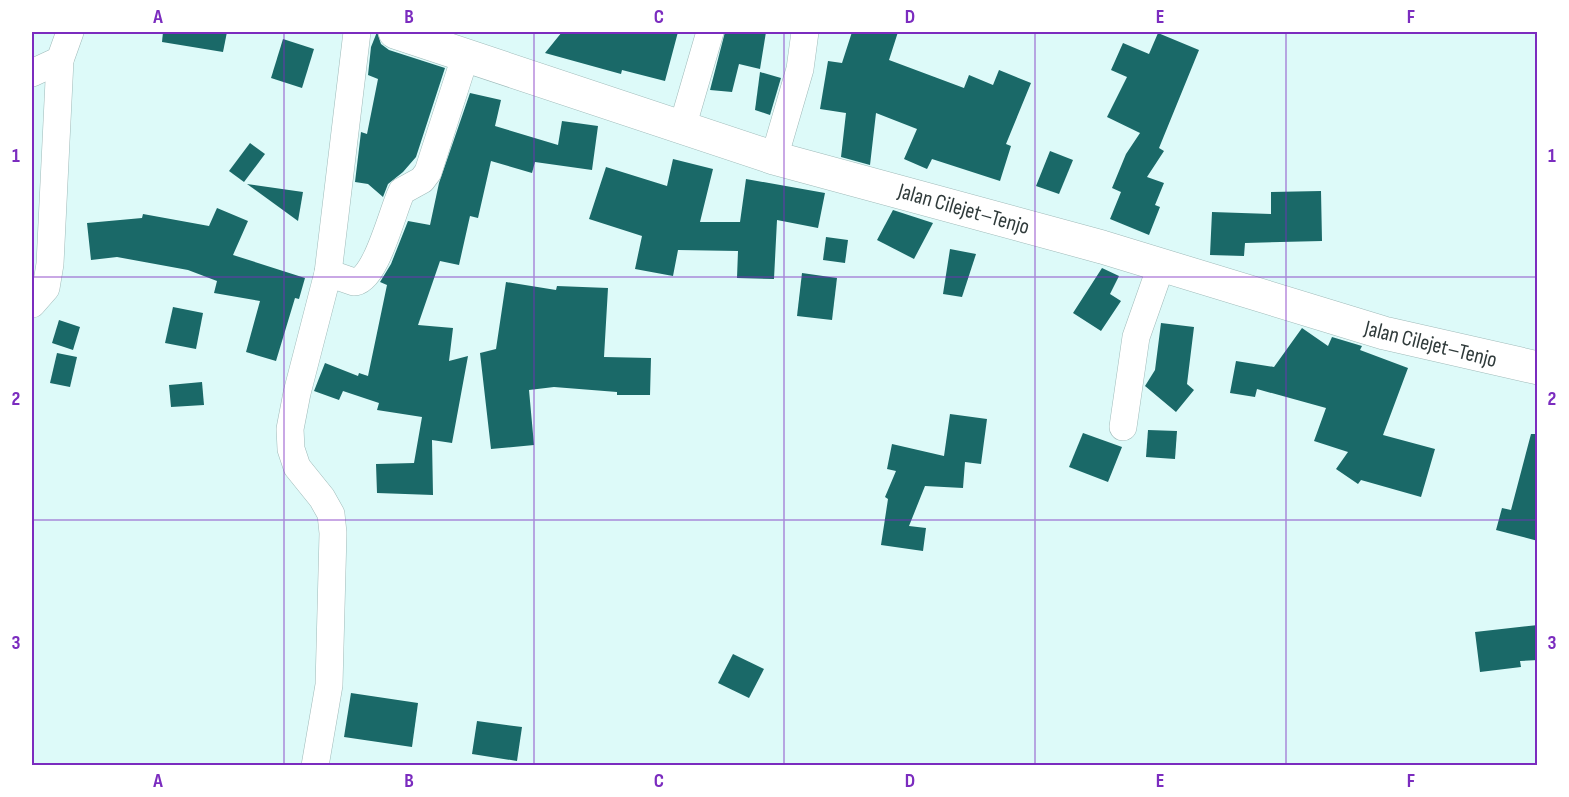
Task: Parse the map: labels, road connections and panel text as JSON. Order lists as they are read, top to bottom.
{
  "streets": {
    "main road": ["Jalan Cilejet–Tenjo"]
  },
  "grid": {
    "columns": [
      "A",
      "B",
      "C",
      "D",
      "E",
      "F"
    ],
    "rows": ["1", "2", "3"]
  }
}
